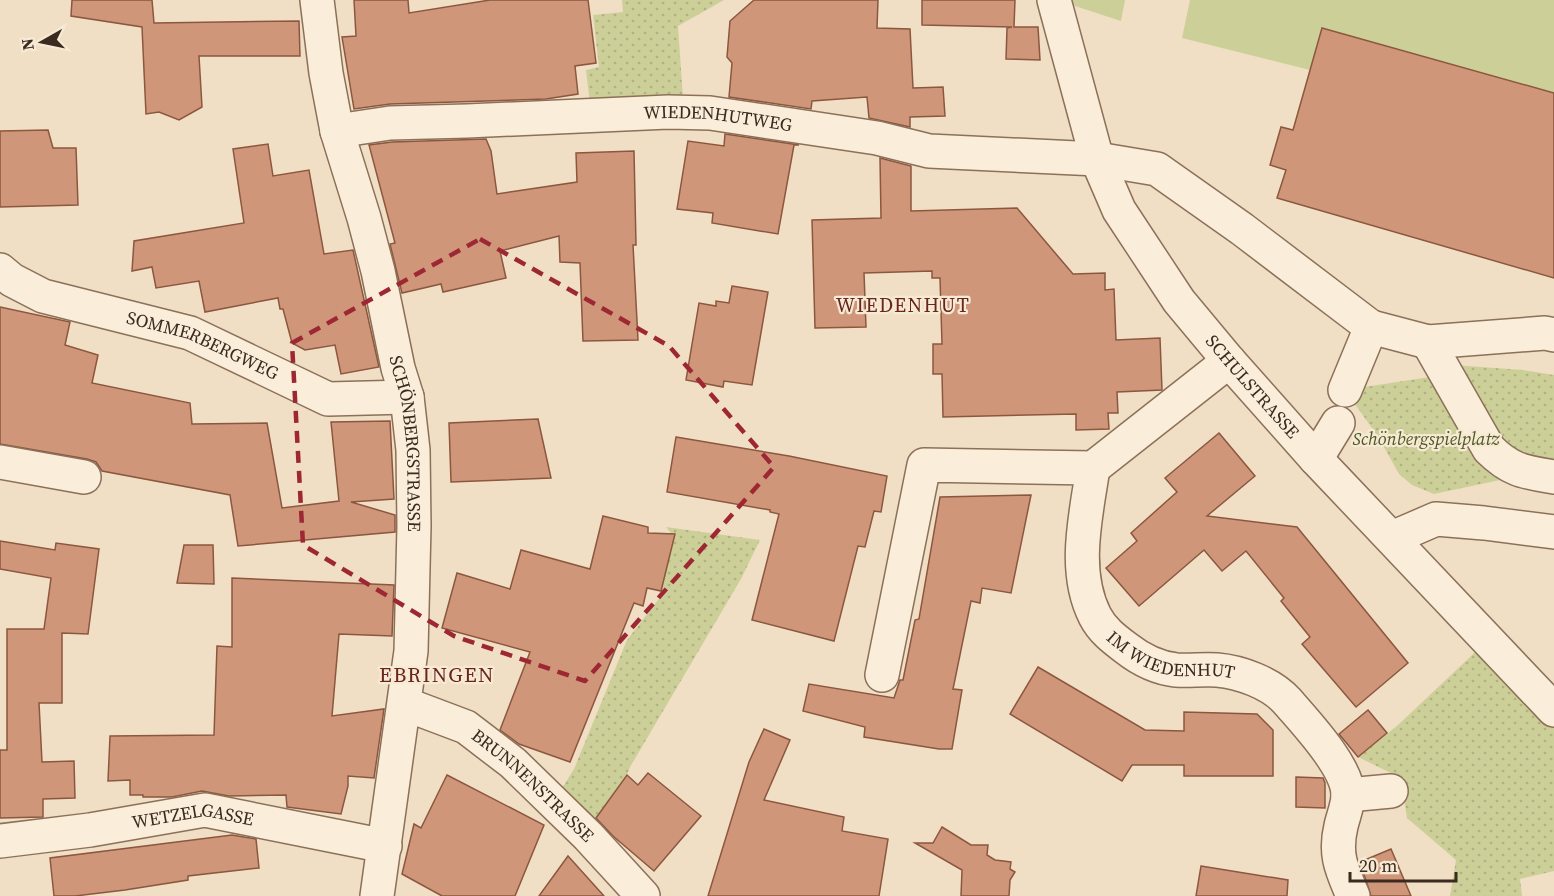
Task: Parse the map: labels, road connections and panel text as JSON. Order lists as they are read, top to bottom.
{
  "streets": {
    "street": [
      "WIEDENHUTWEG",
      "SOMMERBERGWEG",
      "SCHULSTRASSE",
      "SCHÖNBERGSTRASSE",
      "IM WIEDENHUT",
      "BRUNNENSTRASSE",
      "WETZELGASSE"
    ]
  },
  "crossings": [
    ["WIEDENHUTWEG", "SCHULSTRASSE"],
    ["WIEDENHUTWEG", "SCHÖNBERGSTRASSE"],
    ["SOMMERBERGWEG", "SCHÖNBERGSTRASSE"],
    ["SCHÖNBERGSTRASSE", "BRUNNENSTRASSE"],
    ["SCHÖNBERGSTRASSE", "WETZELGASSE"]
  ],
  "districts": ["WIEDENHUT", "EBRINGEN"],
  "parks": ["Schönbergspielplatz"],
  "scale_bar": "20 m",
  "north": "left"
}
